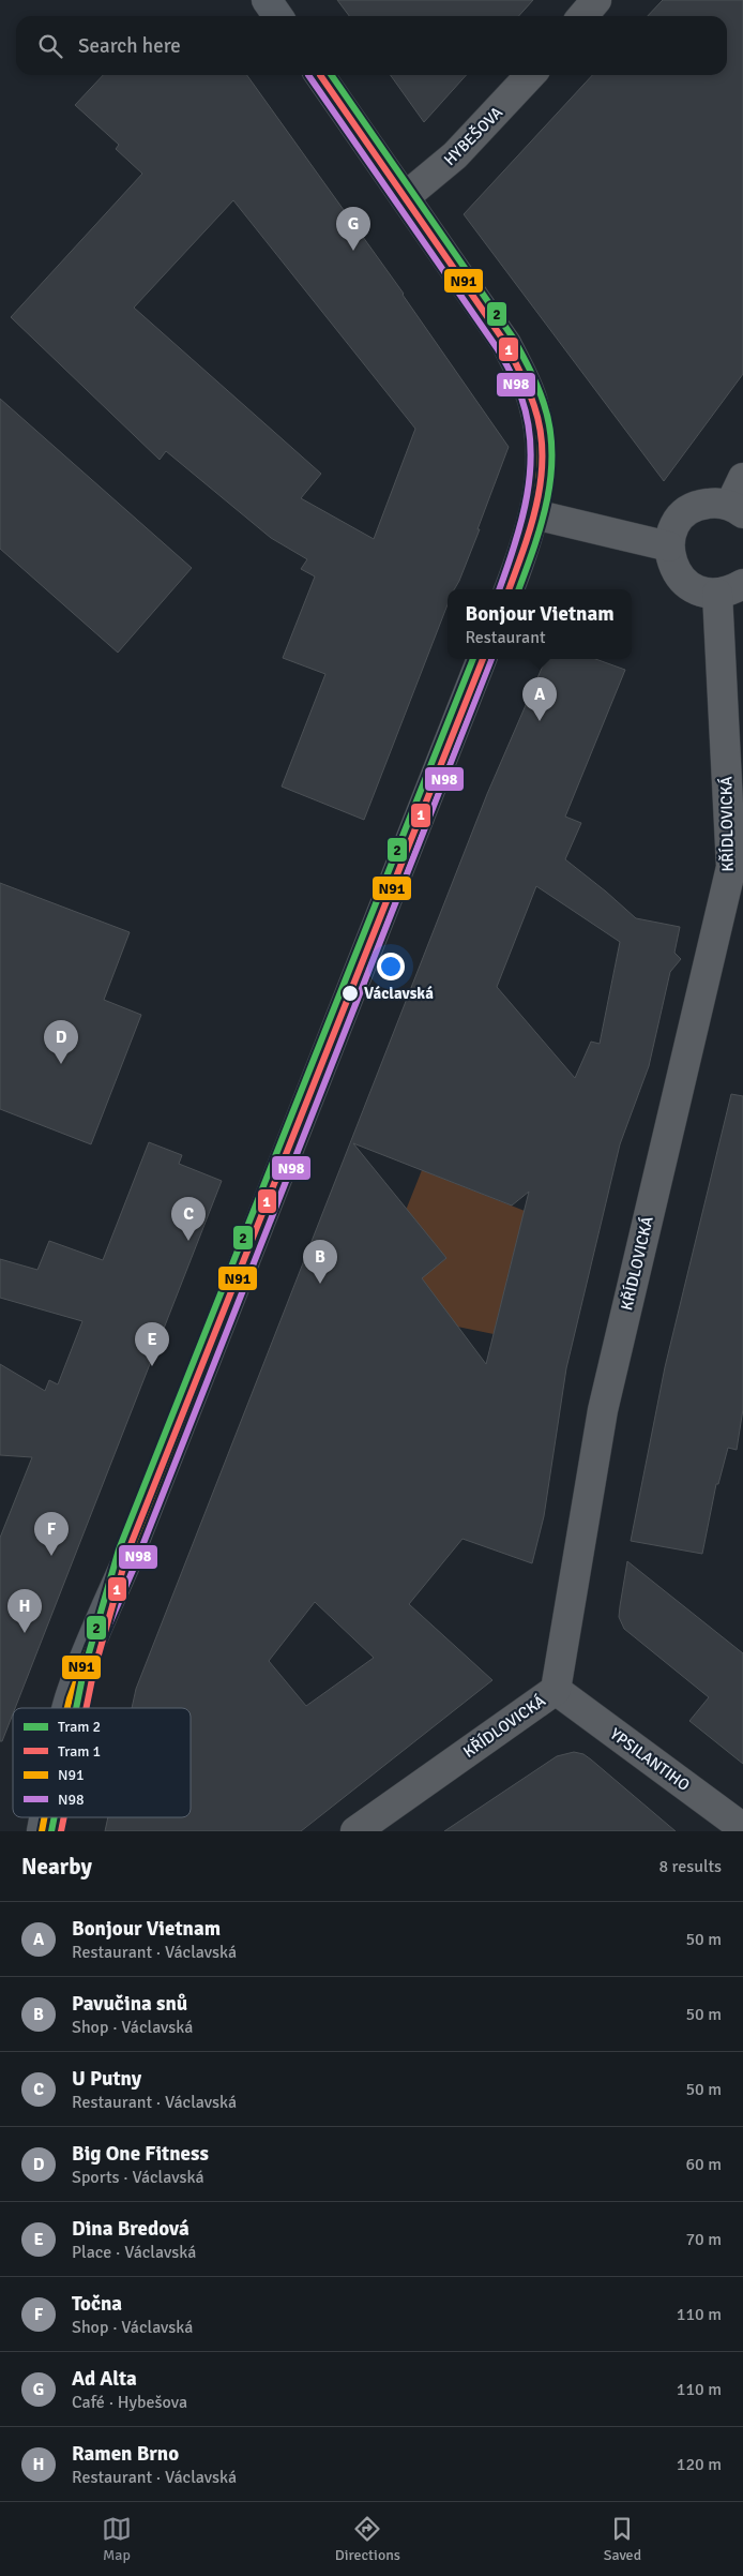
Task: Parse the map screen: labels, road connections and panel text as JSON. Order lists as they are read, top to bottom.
{
  "streets": {
    "street": ["HYBEŠOVA", "KŘÍDLOVICKÁ", "YPSILANTIHO"]
  },
  "crossings": [
    ["KŘÍDLOVICKÁ", "YPSILANTIHO"]
  ],
  "places": ["Václavská"],
  "lines": [
    "tram line 2",
    "tram line 1",
    "transit line N91",
    "transit line N98"
  ],
  "legend": [
    "Tram 2",
    "Tram 1",
    "N91",
    "N98"
  ],
  "page": {
    "search": "Search here",
    "pins": [
      "G",
      "A",
      "D",
      "C",
      "B",
      "E",
      "F",
      "H"
    ],
    "popup": ["Bonjour Vietnam", "Restaurant"],
    "heading": ["Nearby", "8 results"],
    "list": [
      {
        "mark": "A",
        "name": "Bonjour Vietnam",
        "note": "Restaurant · Václavská",
        "value": "50 m"
      },
      {
        "mark": "B",
        "name": "Pavučina snů",
        "note": "Shop · Václavská",
        "value": "50 m"
      },
      {
        "mark": "C",
        "name": "U Putny",
        "note": "Restaurant · Václavská",
        "value": "50 m"
      },
      {
        "mark": "D",
        "name": "Big One Fitness",
        "note": "Sports · Václavská",
        "value": "60 m"
      },
      {
        "mark": "E",
        "name": "Dina Bredová",
        "note": "Place · Václavská",
        "value": "70 m"
      },
      {
        "mark": "F",
        "name": "Točna",
        "note": "Shop · Václavská",
        "value": "110 m"
      },
      {
        "mark": "G",
        "name": "Ad Alta",
        "note": "Café · Hybešova",
        "value": "110 m"
      },
      {
        "mark": "H",
        "name": "Ramen Brno",
        "note": "Restaurant · Václavská",
        "value": "120 m"
      }
    ],
    "nav": ["Map", "Directions", "Saved"]
  }
}
